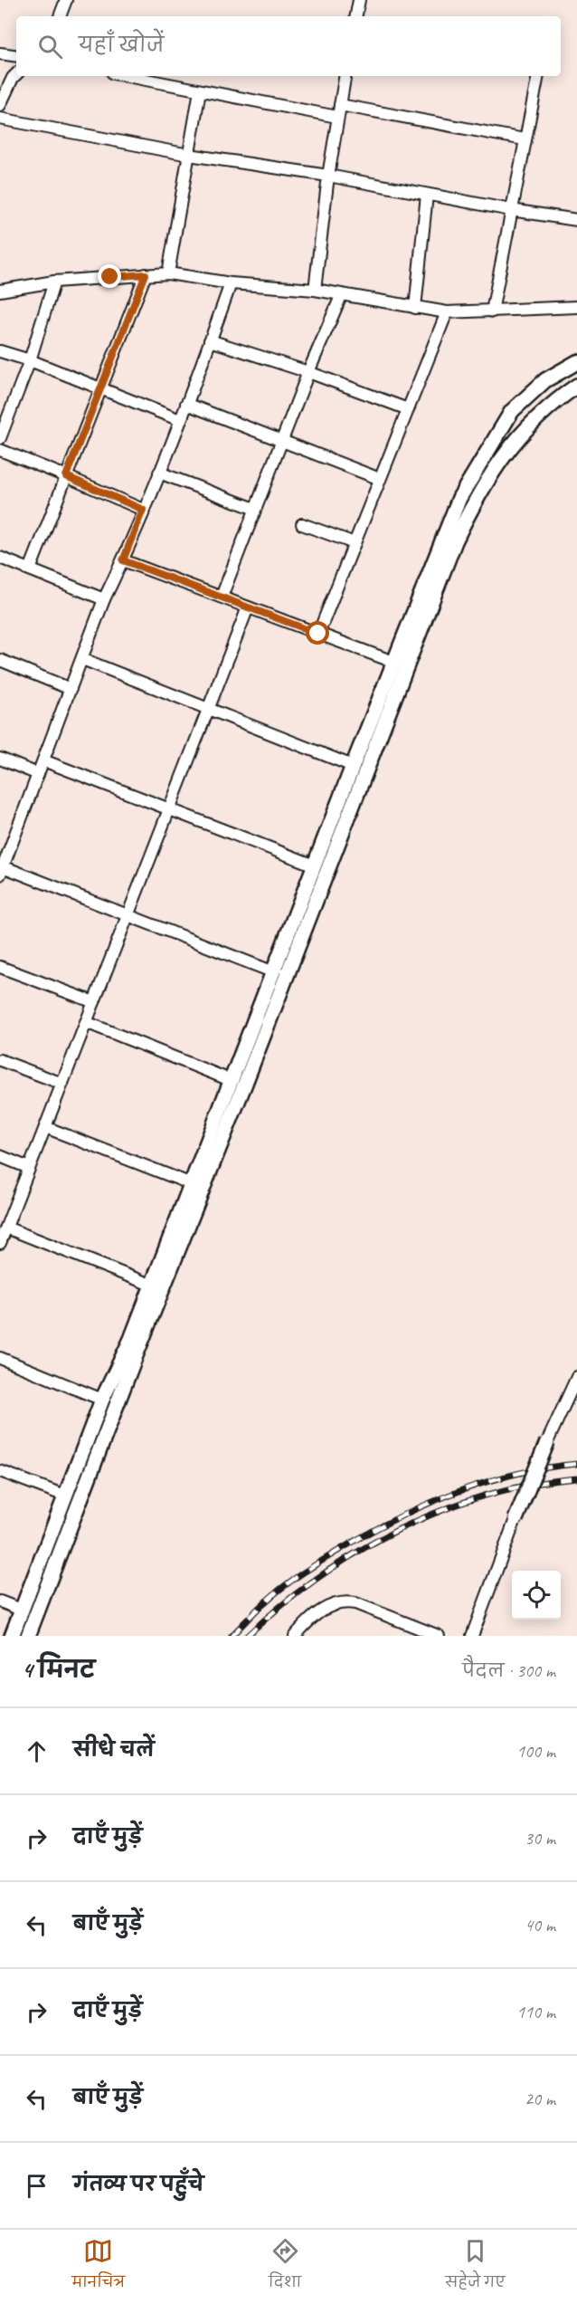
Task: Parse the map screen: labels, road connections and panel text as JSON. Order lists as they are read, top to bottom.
{
  "page": {
    "search": "यहाँ खोजें",
    "heading": ["4 मिनट", "पैदल · 300 m"],
    "list": [
      ["सीधे चलें", "100 m"],
      ["दाएँ मुड़ें", "30 m"],
      ["बाएँ मुड़ें", "40 m"],
      ["दाएँ मुड़ें", "110 m"],
      ["बाएँ मुड़ें", "20 m"],
      "गंतव्य पर पहुँचे"
    ],
    "nav": ["मानचित्र", "दिशा", "सहेजे गए"]
  }
}
